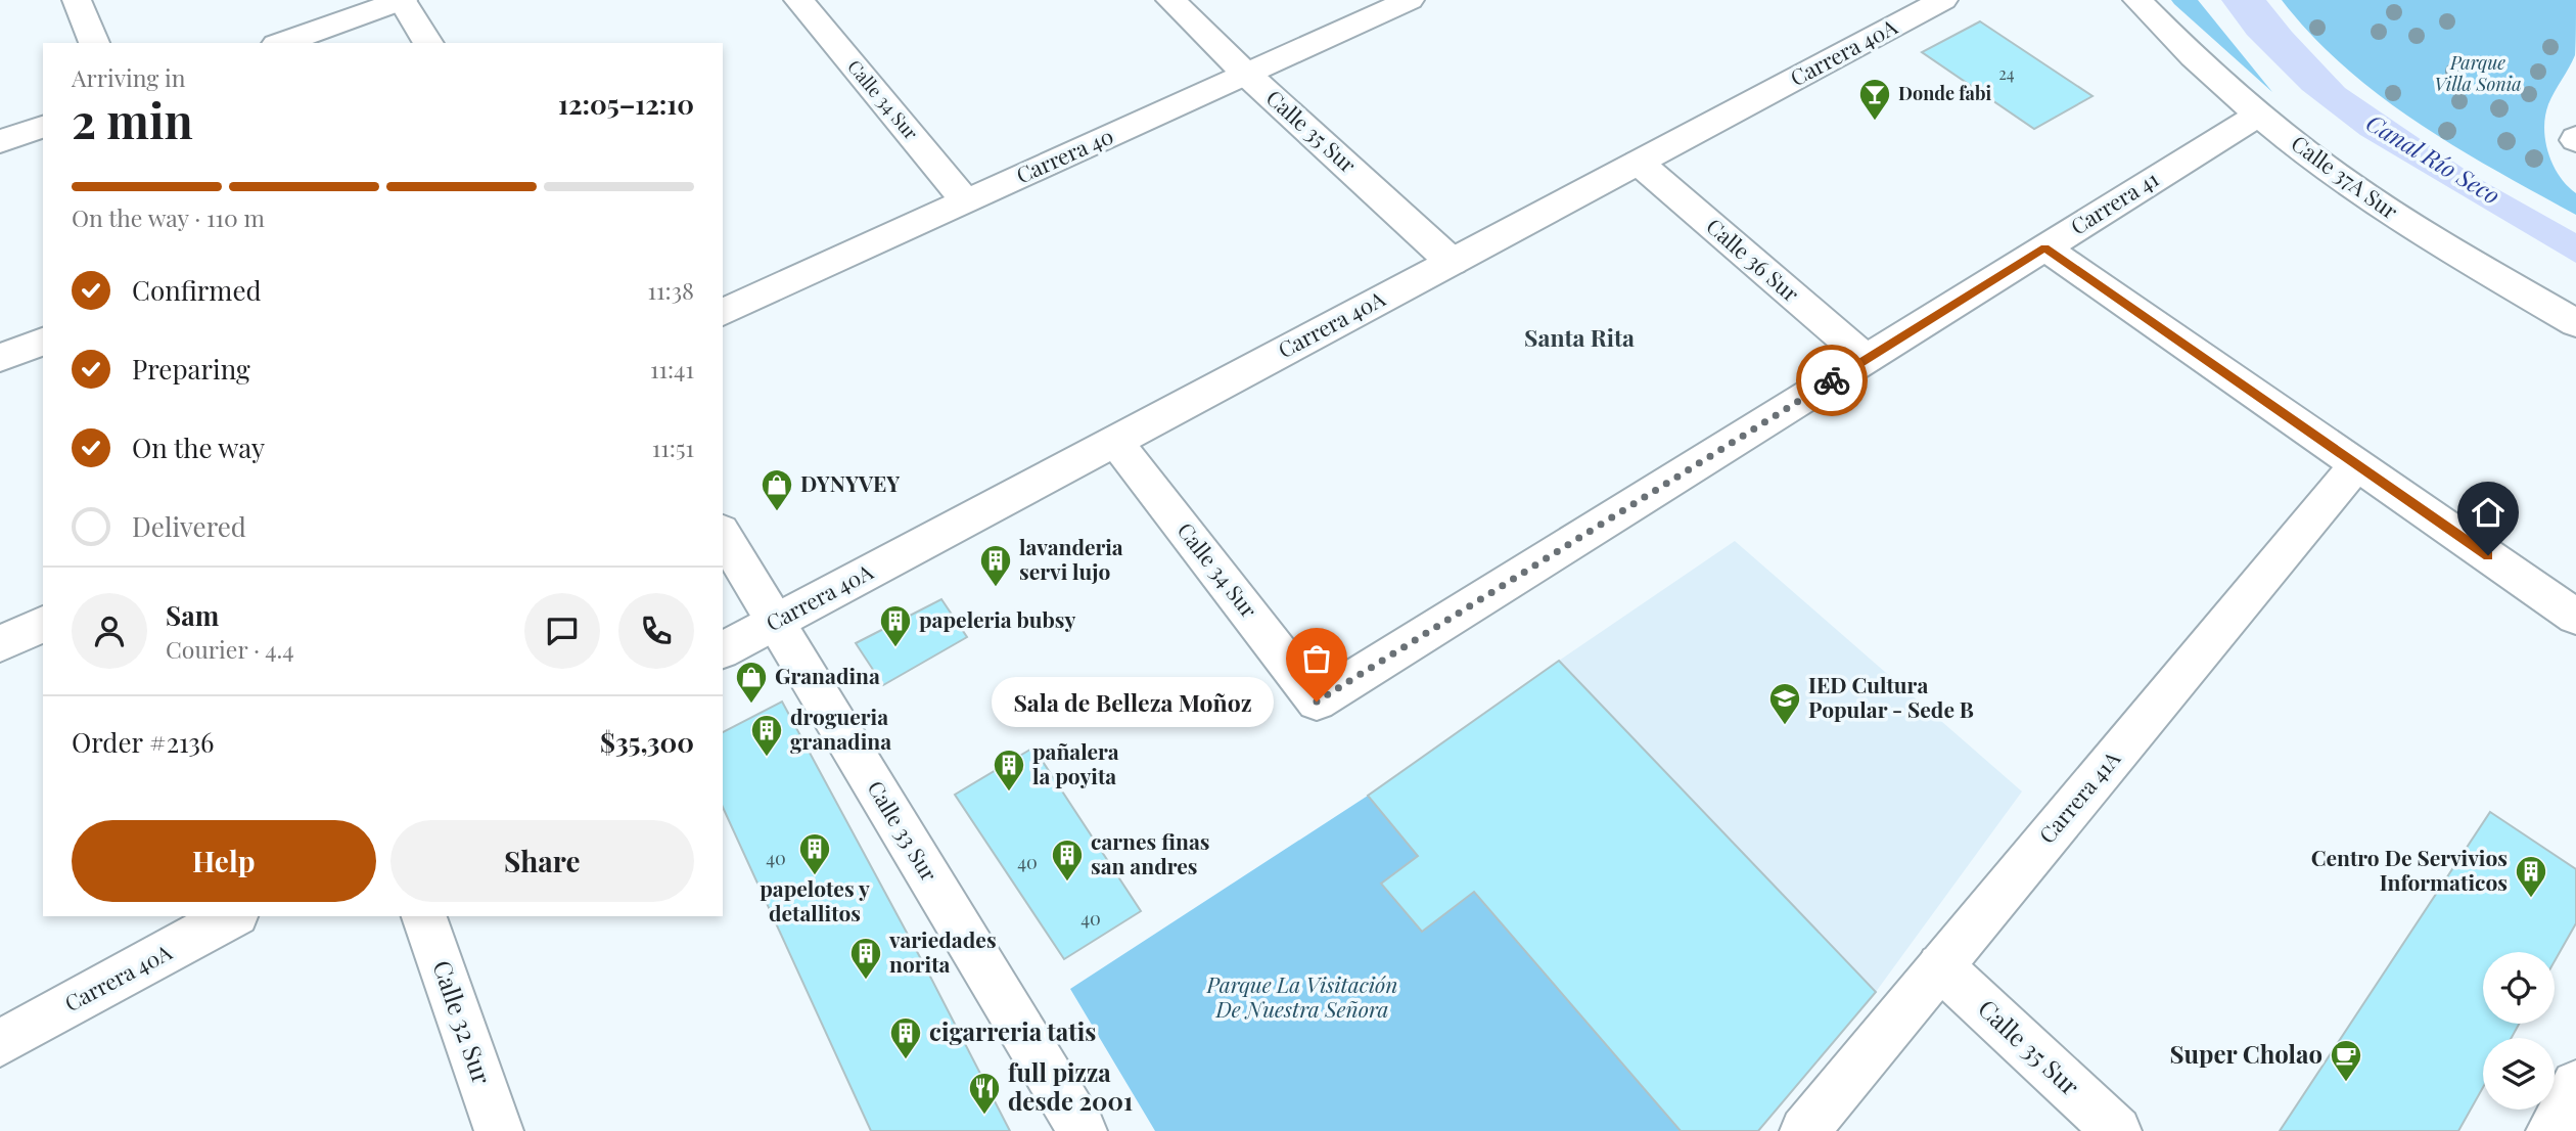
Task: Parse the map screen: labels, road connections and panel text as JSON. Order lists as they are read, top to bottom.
{
  "streets": {
    "street": [
      "Carrera 40A",
      "Calle 34 Sur",
      "Calle 35 Sur",
      "Carrera 40",
      "Calle 37A Sur",
      "Carrera 41",
      "Calle 36 Sur",
      "Carrera 41A",
      "Calle 33 Sur",
      "Calle 32 Sur"
    ]
  },
  "crossings": [
    ["Carrera 40A", "Calle 34 Sur"],
    ["Carrera 40A", "Calle 35 Sur"],
    ["Carrera 40A", "Calle 36 Sur"],
    ["Carrera 40A", "Calle 33 Sur"],
    ["Calle 34 Sur", "Carrera 40"],
    ["Calle 34 Sur", "Carrera 41"],
    ["Calle 35 Sur", "Carrera 40"],
    ["Calle 35 Sur", "Carrera 41A"],
    ["Calle 37A Sur", "Carrera 41"],
    ["Carrera 41", "Calle 36 Sur"]
  ],
  "districts": ["Santa Rita"],
  "water": ["Canal Río Seco"],
  "parks": ["Parque Villa Sonia", "Parque La Visitación De Nuestra Señora"],
  "places": {
    "bar": ["Donde fabi"],
    "shop": ["DYNYVEY", "Granadina"],
    "building": [
      "lavanderia servi lujo",
      "papeleria bubsy",
      "drogueria granadina",
      "pañalera la poyita",
      "papelotes y detallitos",
      "carnes finas san andres",
      "Centro De Servivios Informaticos",
      "variedades norita",
      "cigarreria tatis"
    ],
    "other": ["Sala de Belleza Moñoz"],
    "school or university": ["IED Cultura Popular - Sede B"],
    "cafe": ["Super Cholao"],
    "restaurant": ["full pizza desde 2001"]
  },
  "house_numbers": [
    "24",
    "40",
    "40",
    "40"
  ],
  "page": {
    "heading": ["2 min", "Arriving in", "12:05–12:10"],
    "panel": [
      "Sam",
      "Courier · 4.4",
      "Order #2136",
      "$35,300"
    ],
    "bar": "On the way · 110 m",
    "list": [
      ["Confirmed", "11:38"],
      ["Preparing", "11:41"],
      ["On the way", "11:51"],
      "Delivered"
    ],
    "bubble": "Sala de Belleza Moñoz",
    "buttons": ["Help", "Share"]
  }
}
